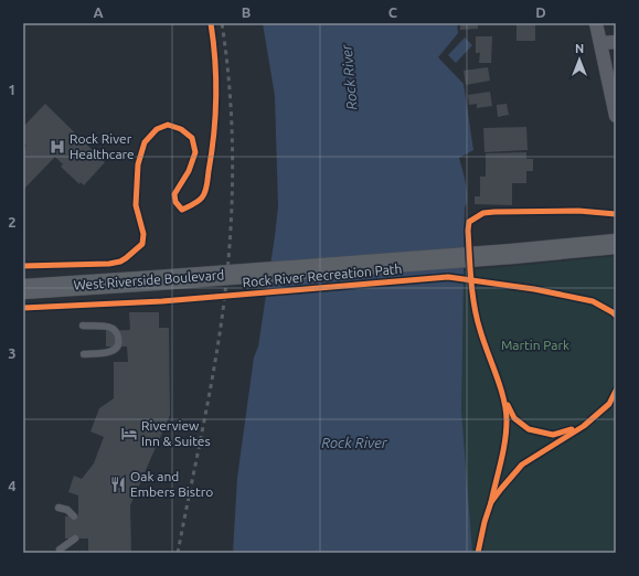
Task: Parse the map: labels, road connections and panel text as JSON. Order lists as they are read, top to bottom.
{
  "streets": {
    "main road": ["West Riverside Boulevard"],
    "cycle path": ["Rock River Recreation Path"]
  },
  "water": ["Rock River"],
  "parks": ["Martin Park"],
  "places": {
    "hospital": ["Rock River Healthcare"],
    "hotel": ["Riverview Inn & Suites"],
    "restaurant": ["Oak and Embers Bistro"]
  },
  "north": "top",
  "grid": {
    "columns": [
      "A",
      "B",
      "C",
      "D"
    ],
    "rows": [
      "1",
      "2",
      "3",
      "4"
    ]
  }
}
